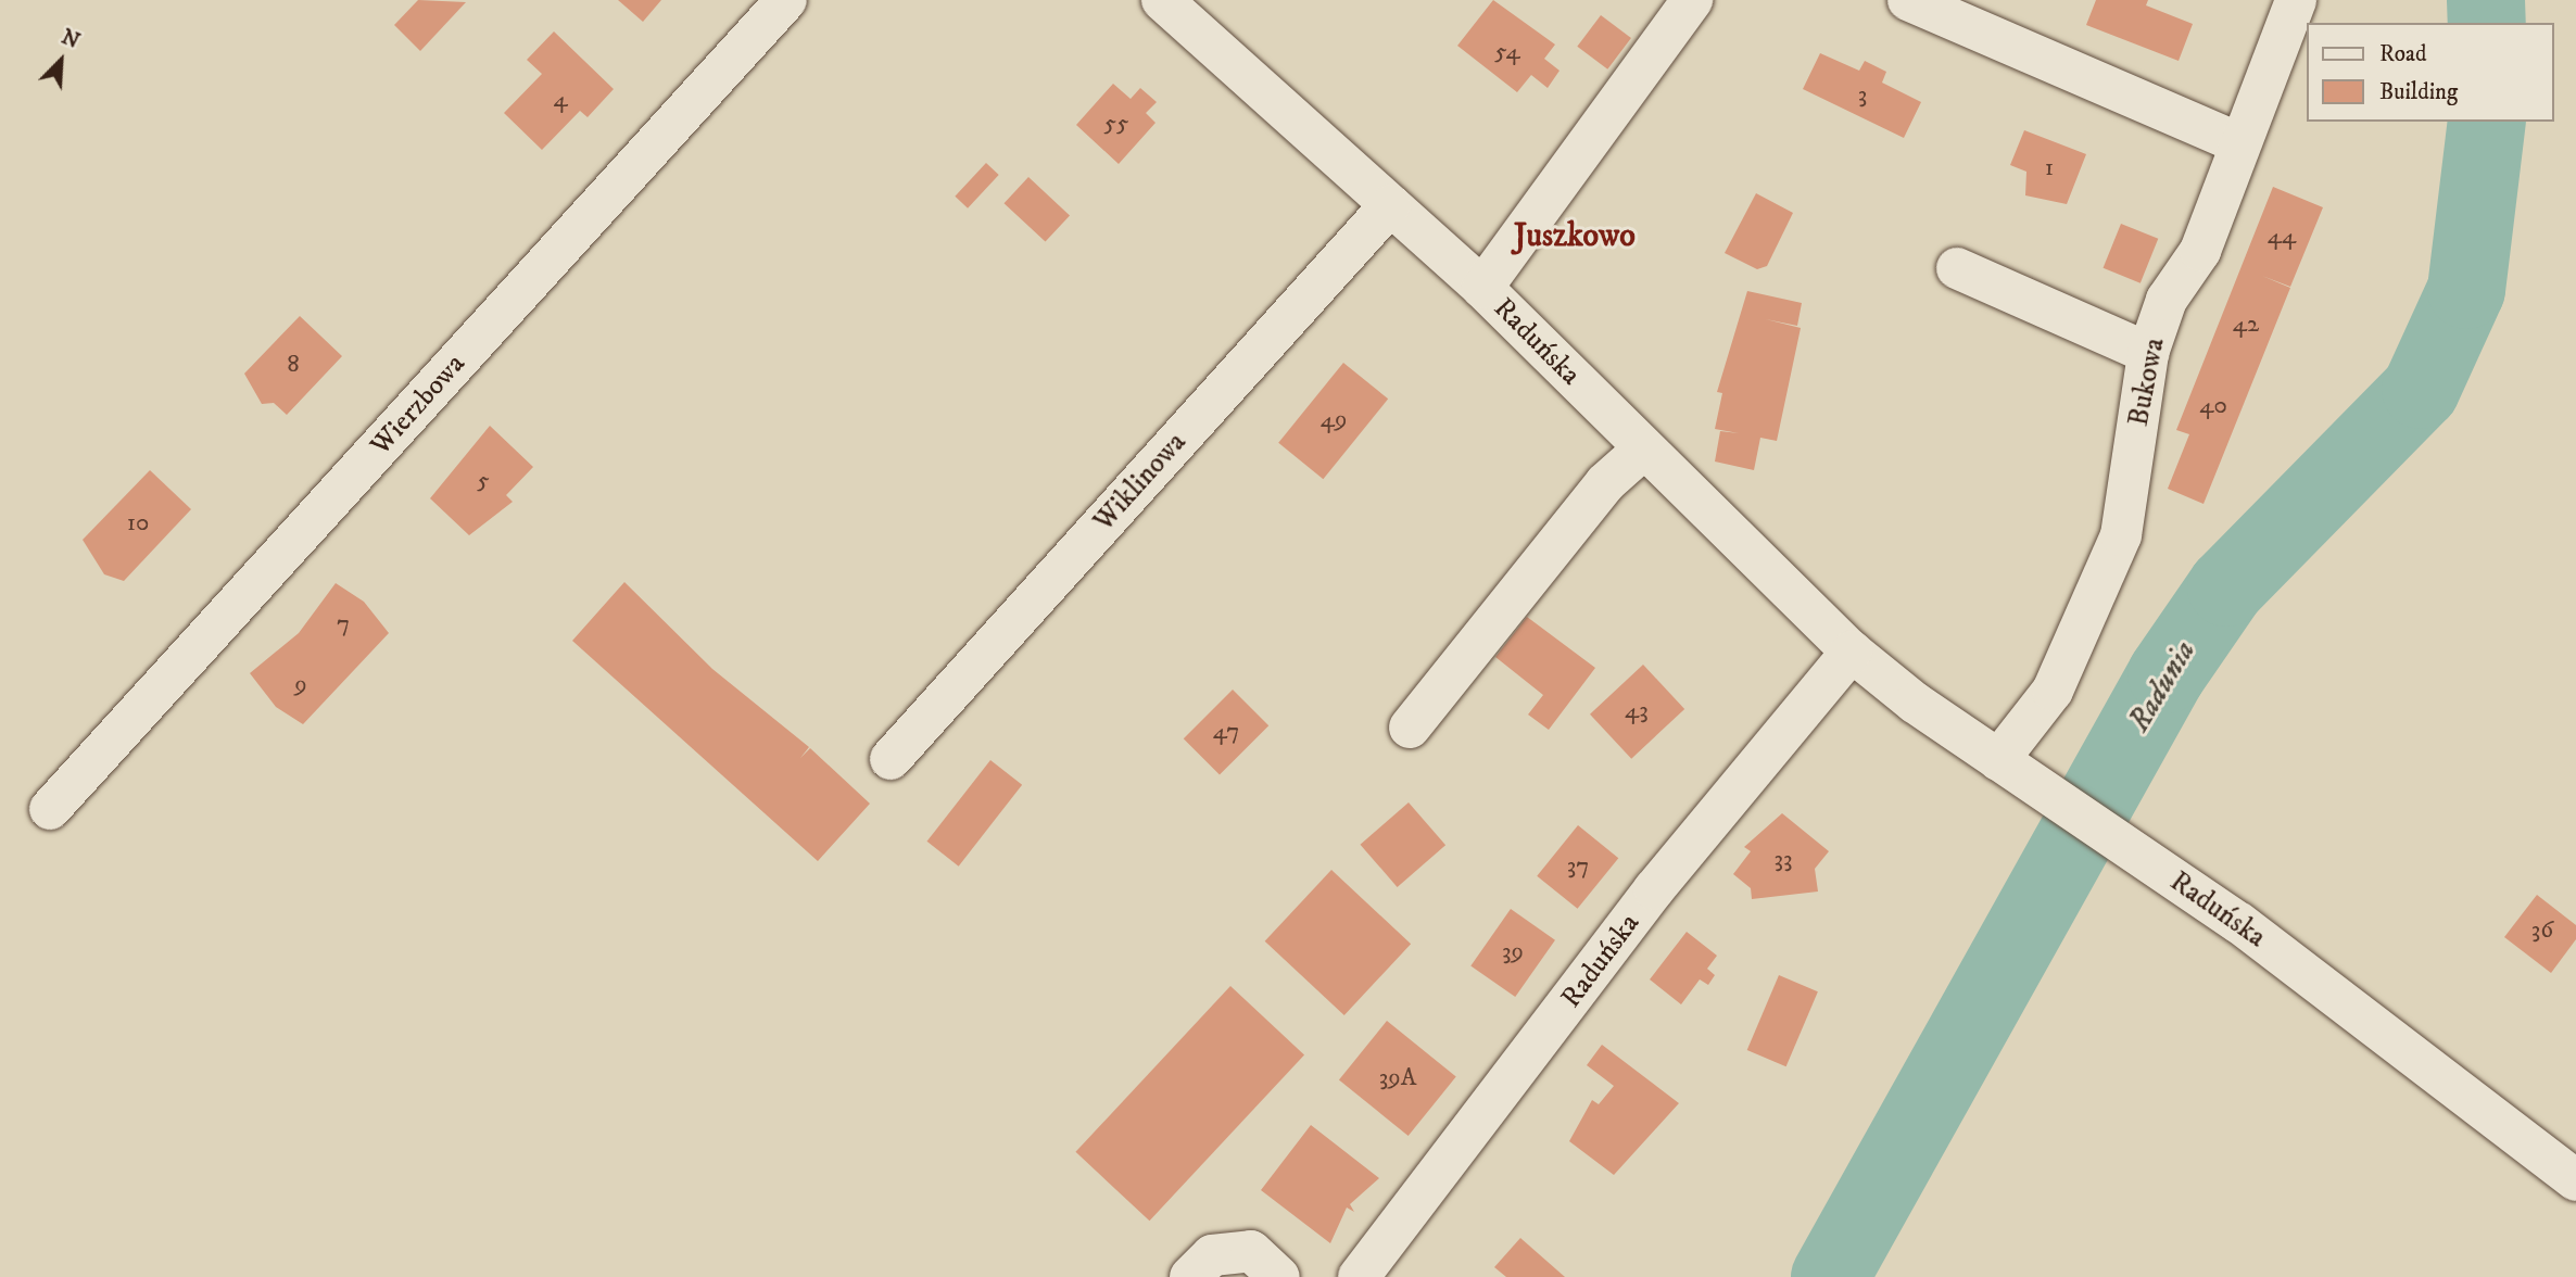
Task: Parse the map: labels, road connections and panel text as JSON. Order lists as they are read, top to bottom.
{
  "streets": {
    "street": [
      "Raduńska",
      "Bukowa",
      "Wierzbowa",
      "Wiklinowa"
    ]
  },
  "crossings": [
    ["Raduńska", "Bukowa"],
    ["Raduńska", "Wiklinowa"]
  ],
  "districts": ["Juszkowo"],
  "water": ["Radunia"],
  "house_numbers": [
    "54",
    "3",
    "4",
    "55",
    "1",
    "44",
    "42",
    "8",
    "40",
    "49",
    "5",
    "10",
    "7",
    "9",
    "43",
    "47",
    "33",
    "37",
    "36",
    "39",
    "39A"
  ],
  "legend": ["Road", "Building"],
  "north": "top right"
}
